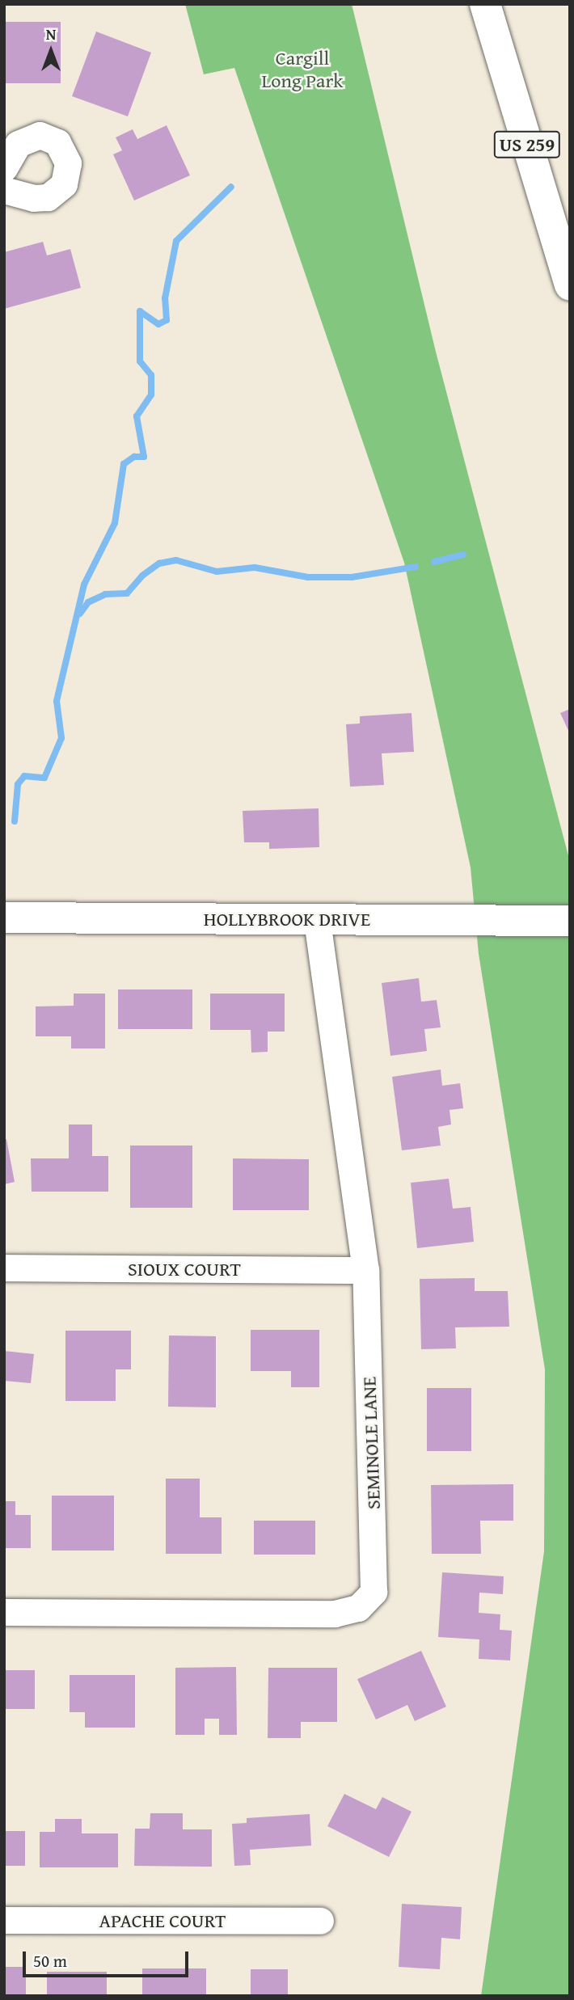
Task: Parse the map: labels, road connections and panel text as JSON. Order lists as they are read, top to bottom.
{
  "streets": {
    "main road": ["US 259", "HOLLYBROOK DRIVE"],
    "street": ["SIOUX COURT", "SEMINOLE LANE", "APACHE COURT"]
  },
  "crossings": [
    ["HOLLYBROOK DRIVE", "SEMINOLE LANE"],
    ["SIOUX COURT", "SEMINOLE LANE"]
  ],
  "parks": ["Cargill Long Park"],
  "scale_bar": "50 m",
  "north": "top"
}
